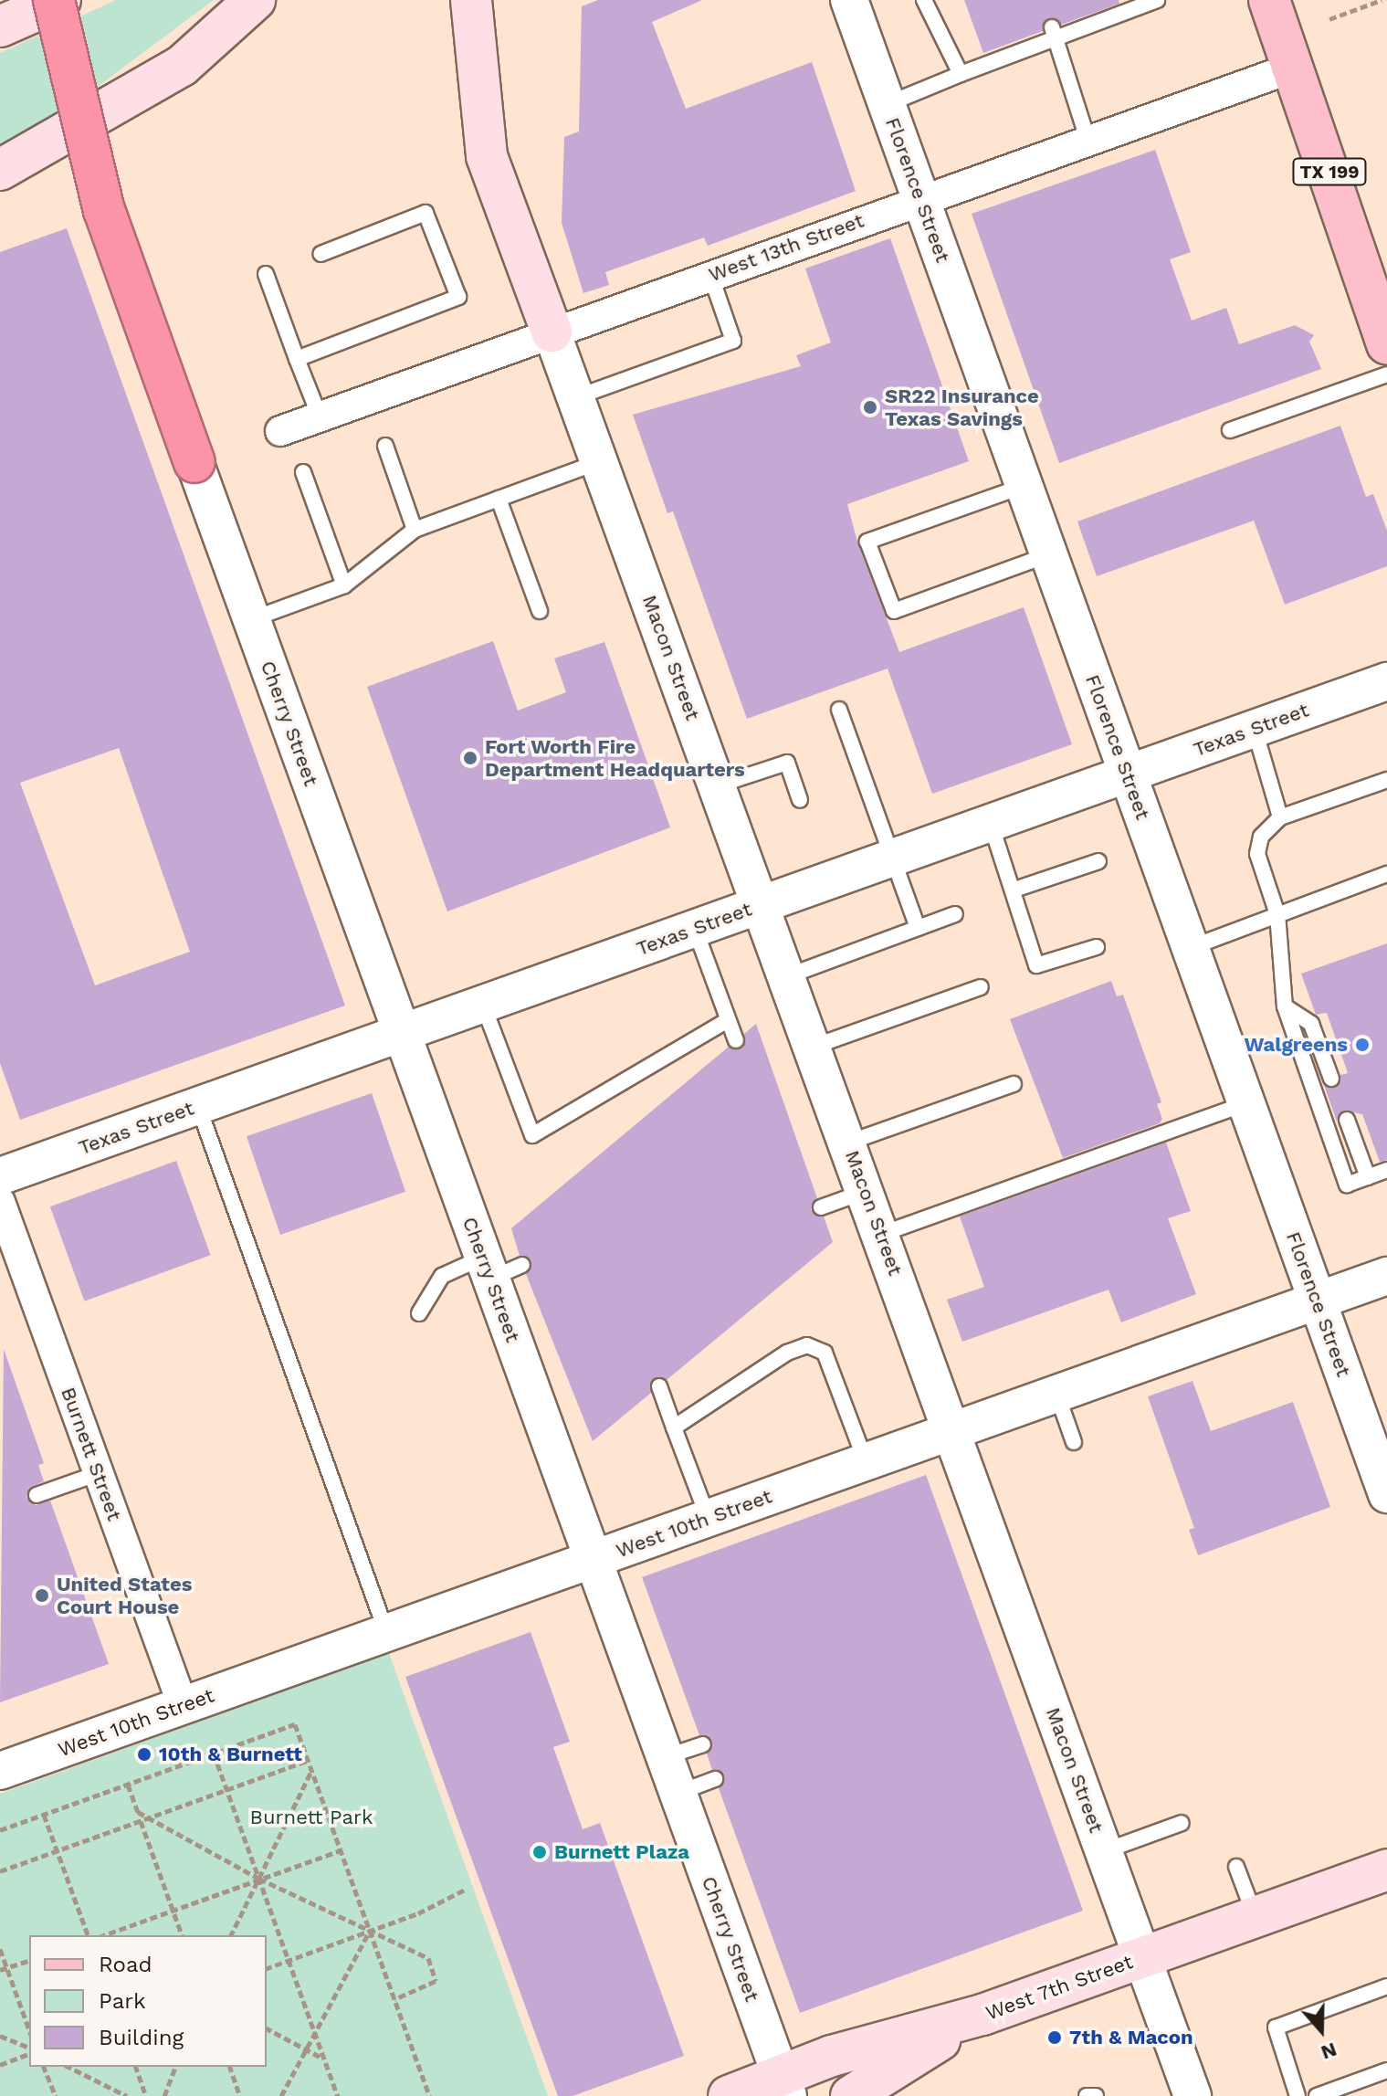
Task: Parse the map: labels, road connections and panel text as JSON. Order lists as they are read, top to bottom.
{
  "streets": {
    "main road": ["TX 199", "West 7th Street"],
    "street": [
      "Florence Street",
      "West 13th Street",
      "Macon Street",
      "Cherry Street",
      "Texas Street",
      "Burnett Street",
      "West 10th Street"
    ]
  },
  "crossings": [
    ["TX 199", "West 13th Street"],
    ["Florence Street", "West 13th Street"],
    ["Florence Street", "Texas Street"],
    ["Florence Street", "West 10th Street"],
    ["West 13th Street", "Macon Street"],
    ["Macon Street", "Texas Street"],
    ["Macon Street", "West 10th Street"],
    ["Macon Street", "West 7th Street"],
    ["Cherry Street", "Texas Street"],
    ["Cherry Street", "West 10th Street"],
    ["Cherry Street", "West 7th Street"],
    ["Burnett Street", "West 10th Street"]
  ],
  "parks": ["Burnett Park"],
  "places": [
    "SR22 Insurance Texas Savings",
    "Fort Worth Fire Department Headquarters",
    "Walgreens",
    "United States Court House",
    "10th & Burnett",
    "Burnett Plaza",
    "7th & Macon"
  ],
  "legend": ["Road", "Park", "Building"],
  "north": "bottom"
}
